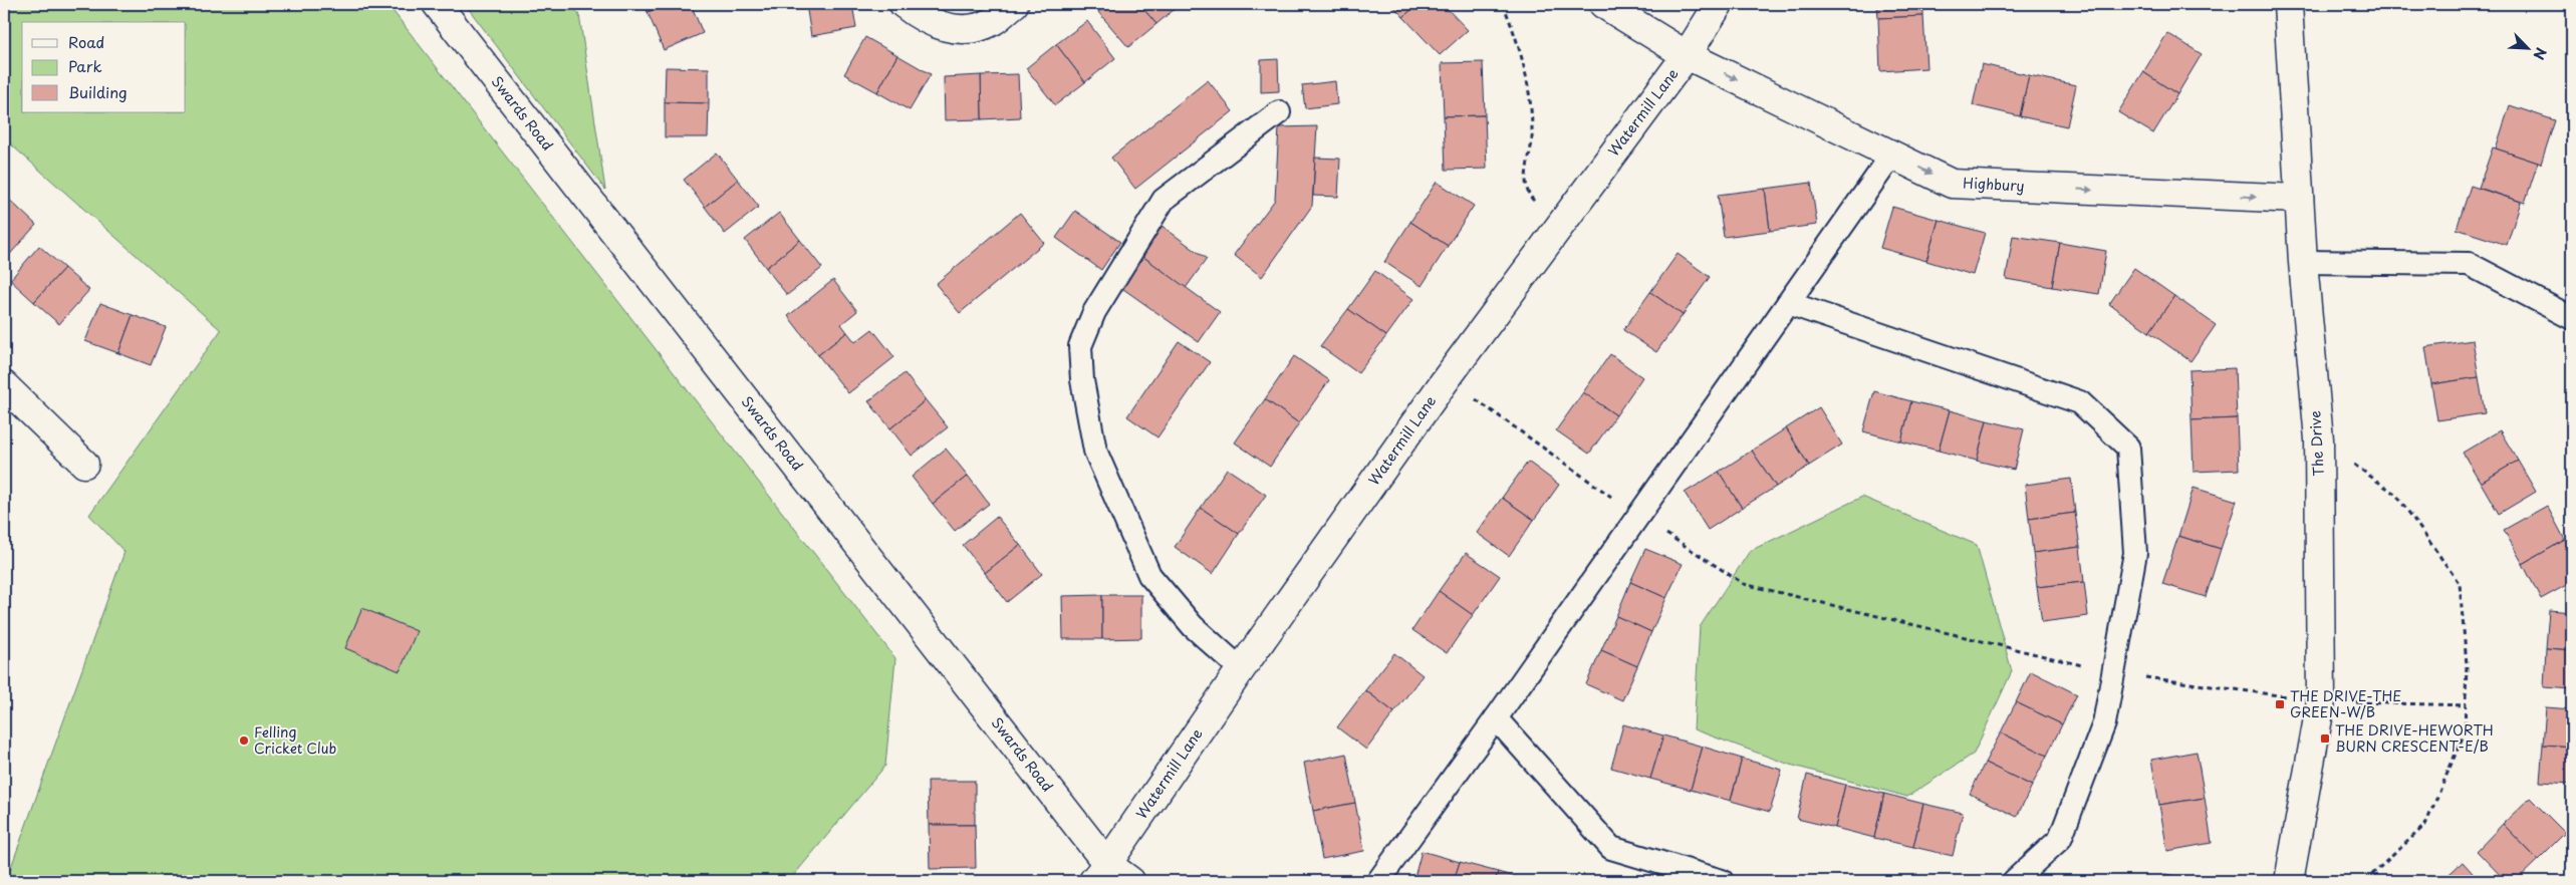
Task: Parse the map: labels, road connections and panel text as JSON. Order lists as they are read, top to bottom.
{
  "streets": {
    "street": [
      "Watermill Lane",
      "Swards Road",
      "Highbury",
      "The Drive"
    ]
  },
  "crossings": [
    ["Watermill Lane", "Swards Road"],
    ["Watermill Lane", "Highbury"],
    ["Highbury", "The Drive"]
  ],
  "one_way": ["Highbury"],
  "places": {
    "transit": ["THE DRIVE-THE GREEN-W/B", "THE DRIVE-HEWORTH BURN CRESCENT-E/B"],
    "other": ["Felling Cricket Club"]
  },
  "legend": ["Road", "Park", "Building"],
  "north": "bottom right"
}
